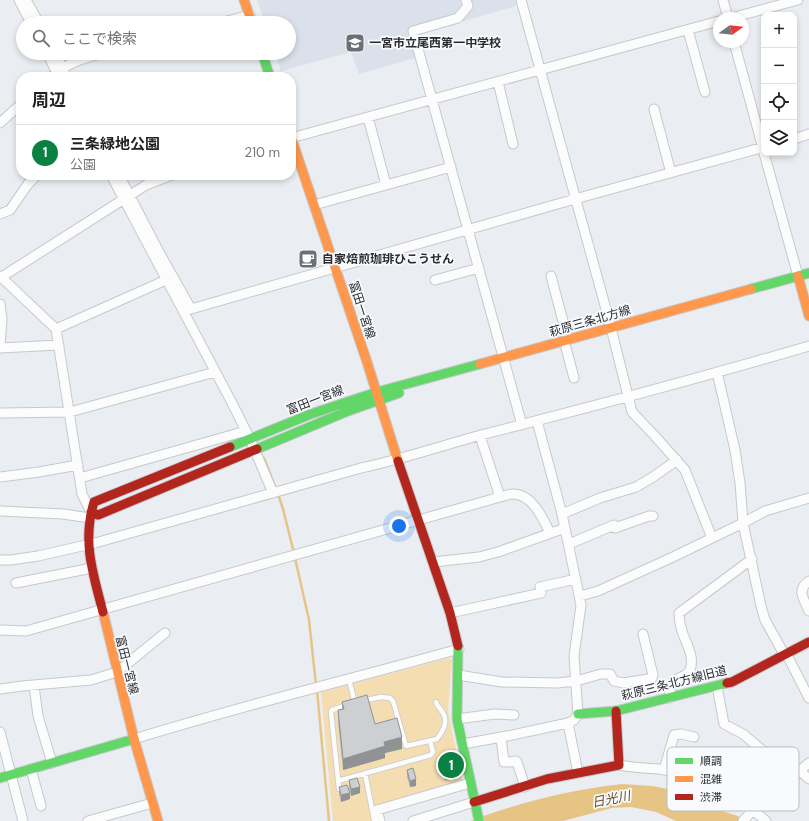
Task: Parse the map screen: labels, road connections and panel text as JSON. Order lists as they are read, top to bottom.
{
  "streets": {
    "main road": [
      "冨田一宮線",
      "萩原三条北方線",
      "富田一宮線",
      "萩原三条北方線旧道"
    ]
  },
  "crossings": [
    ["冨田一宮線", "萩原三条北方線"],
    ["冨田一宮線", "富田一宮線"],
    ["萩原三条北方線", "富田一宮線"]
  ],
  "water": ["日光川"],
  "places": {
    "school or university": ["一宮市立尾西第一中学校"],
    "cafe": ["自家焙煎珈琲ひこうせん"]
  },
  "legend": ["順調", "混雑", "渋滞"],
  "north": "right",
  "page": {
    "map_buttons": ["+", "−"],
    "search": "ここで検索",
    "heading": "周辺",
    "list": [
      {
        "mark": "1",
        "name": "三条緑地公園",
        "note": "公園",
        "value": "210 m"
      }
    ],
    "pins": "1"
  }
}
